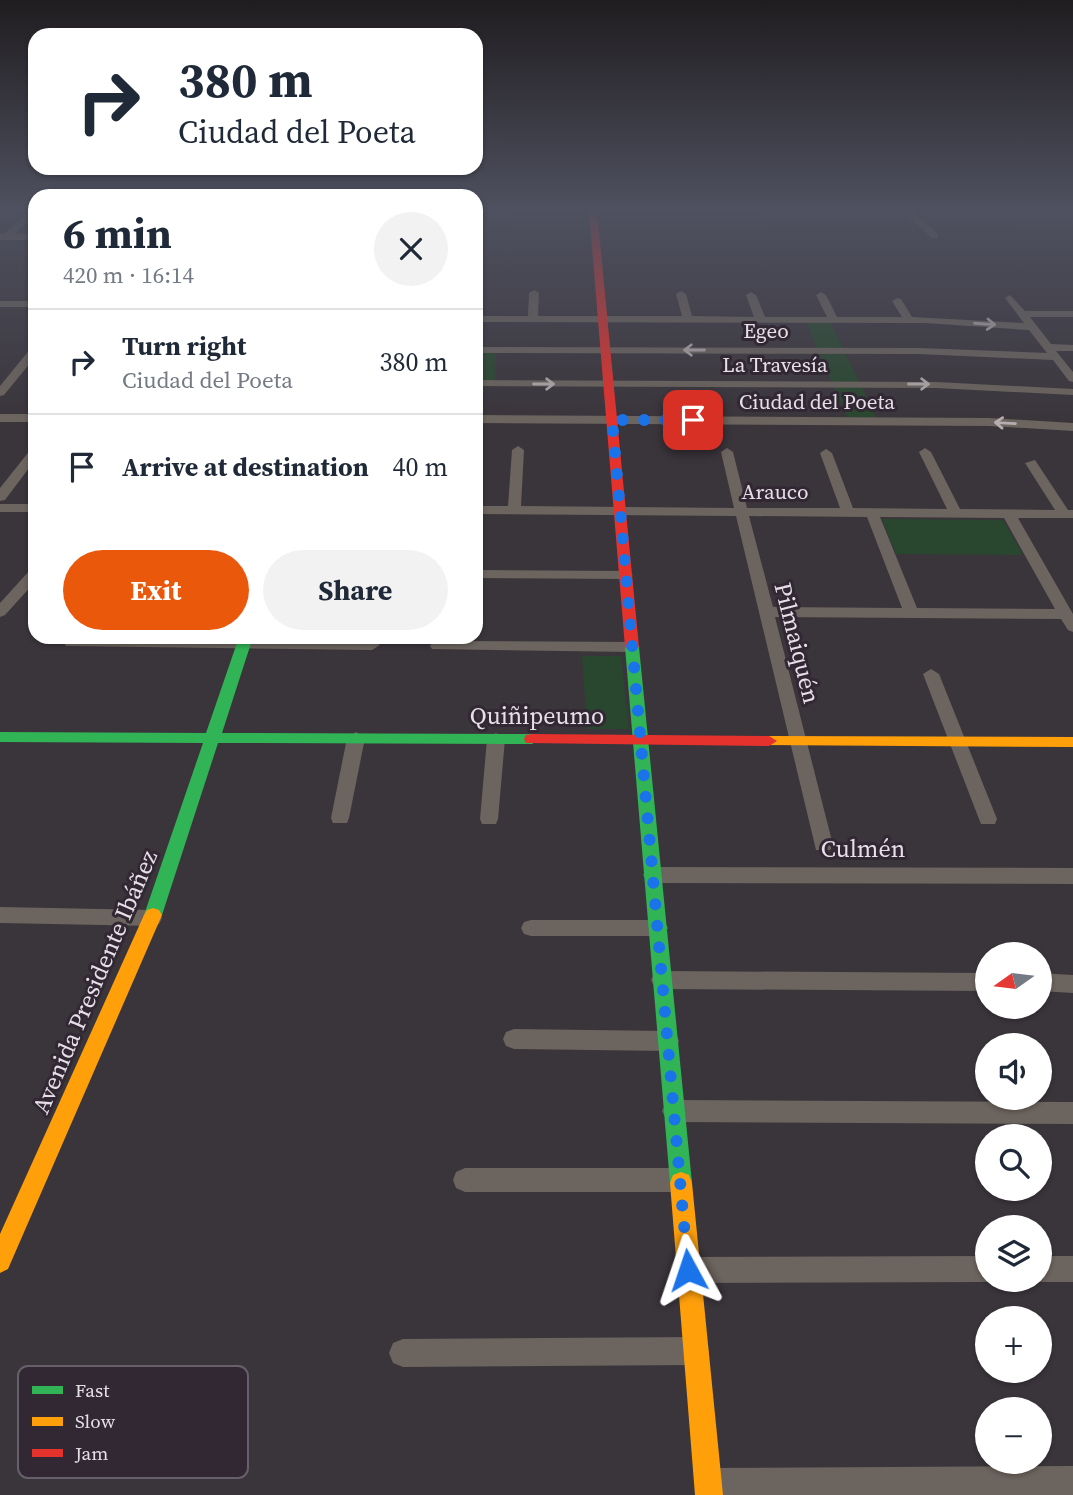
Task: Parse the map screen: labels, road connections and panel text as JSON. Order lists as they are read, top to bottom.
{
  "streets": {
    "street": [
      "Egeo",
      "La Travesía",
      "Ciudad del Poeta",
      "Arauco",
      "Pilmaiquén",
      "Quiñipeumo",
      "Culmén",
      "Avenida Presidente Ibáñez"
    ]
  },
  "crossings": [
    ["Arauco", "Pilmaiquén"],
    ["Pilmaiquén", "Quiñipeumo"],
    ["Quiñipeumo", "Avenida Presidente Ibáñez"]
  ],
  "legend": ["Fast", "Slow", "Jam"],
  "north": "left",
  "page": {
    "turn": ["380 m", "Ciudad del Poeta"],
    "heading": ["6 min", "420 m · 16:14"],
    "list": [
      {
        "name": "Turn right",
        "note": "Ciudad del Poeta",
        "value": "380 m"
      },
      {
        "name": "Arrive at destination",
        "value": "40 m"
      }
    ],
    "buttons": ["Exit", "Share"],
    "map_buttons": ["+", "−"]
  }
}
